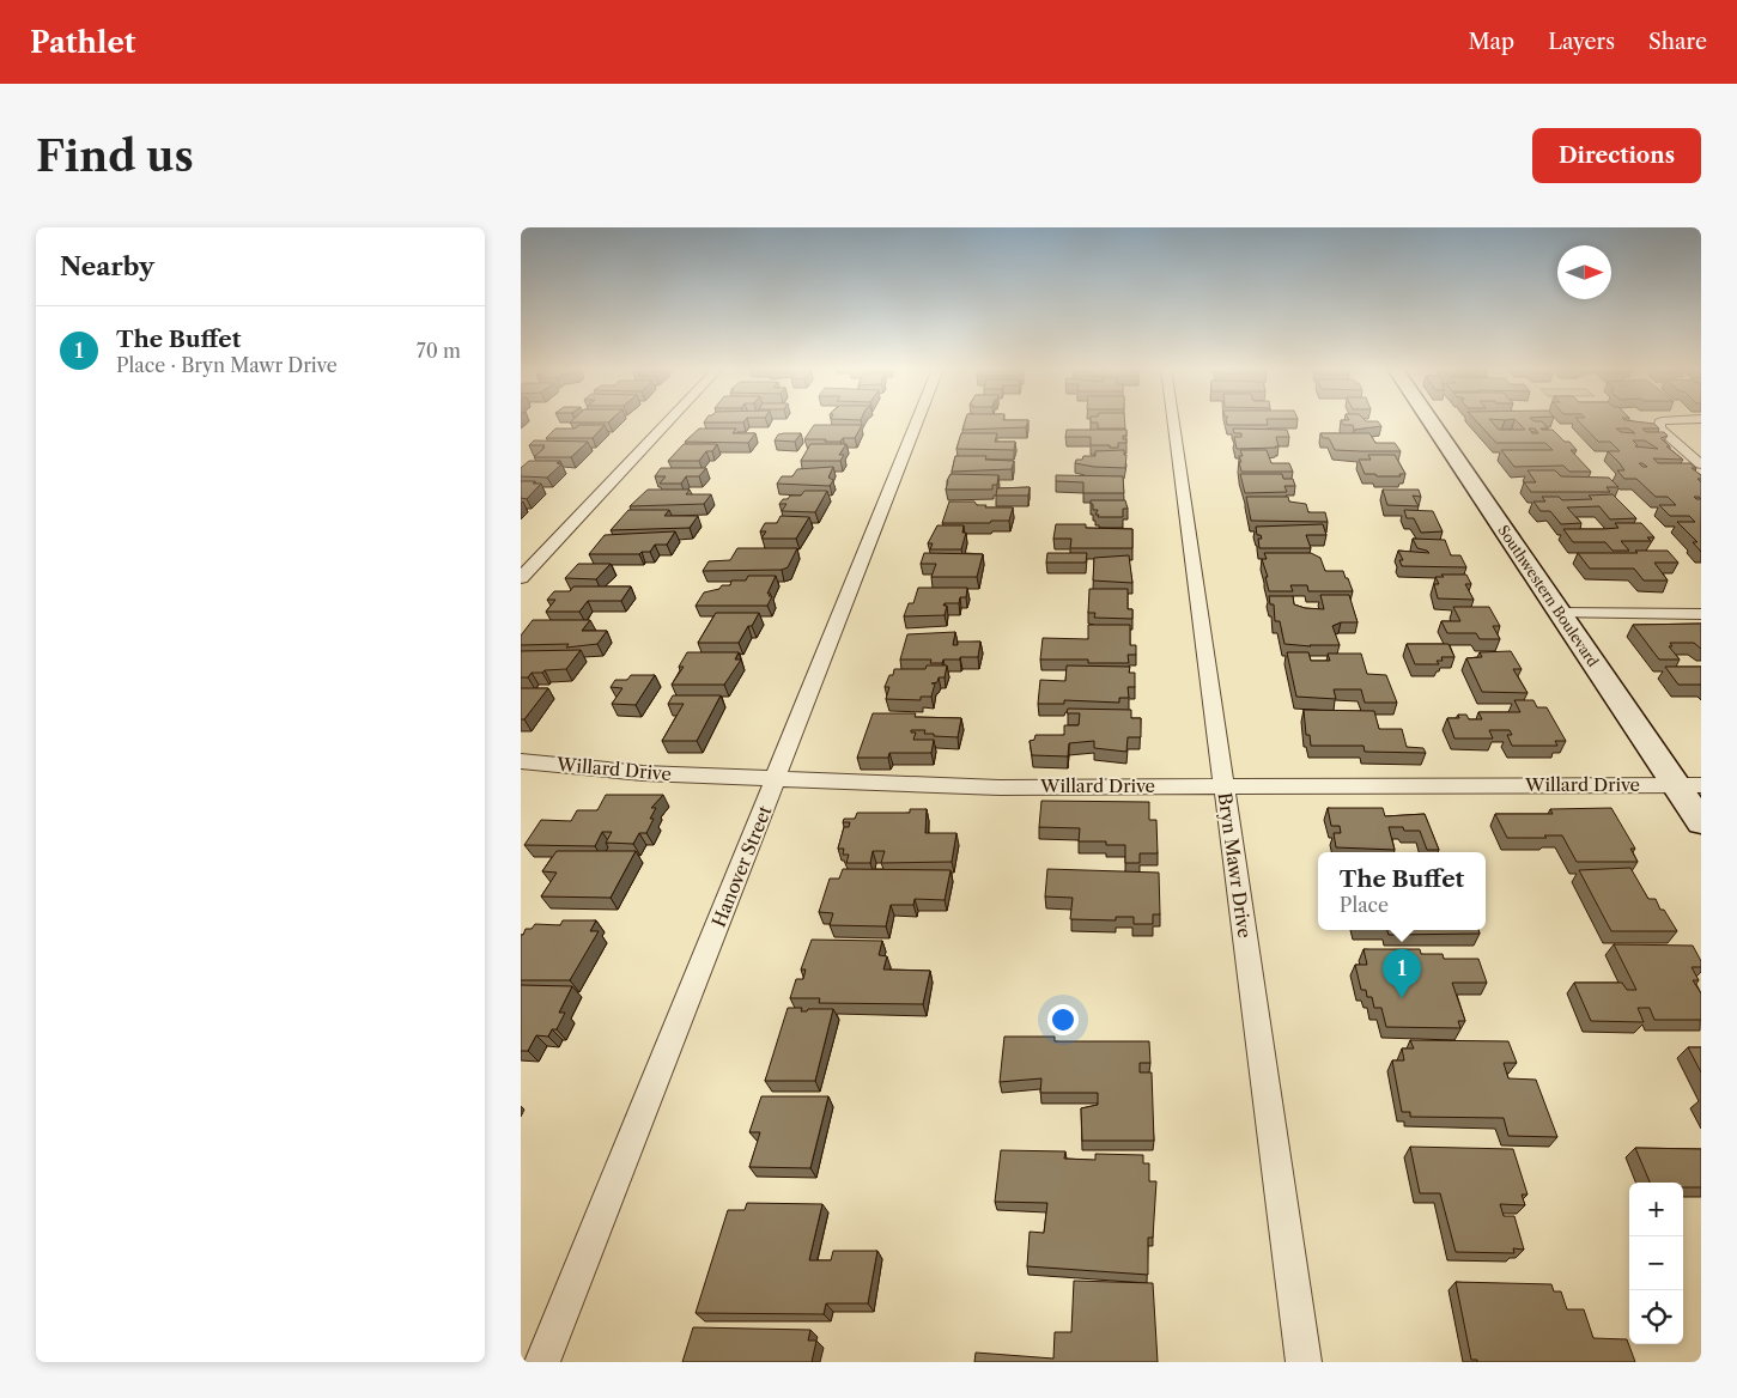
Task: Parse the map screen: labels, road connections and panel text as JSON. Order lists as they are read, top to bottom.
{
  "streets": {
    "street": [
      "Southwestern Boulevard",
      "Willard Drive",
      "Bryn Mawr Drive",
      "Hanover Street"
    ]
  },
  "crossings": [
    ["Southwestern Boulevard", "Willard Drive"],
    ["Willard Drive", "Bryn Mawr Drive"],
    ["Willard Drive", "Hanover Street"]
  ],
  "north": "right",
  "page": {
    "header": "Pathlet",
    "nav": ["Map", "Layers", "Share"],
    "buttons": "Directions",
    "title": "Find us",
    "heading": "Nearby",
    "list": [
      {
        "mark": "1",
        "name": "The Buffet",
        "note": "Place · Bryn Mawr Drive",
        "value": "70 m"
      }
    ],
    "popup": ["The Buffet", "Place"],
    "pins": "1",
    "map_buttons": ["+", "−"]
  }
}
